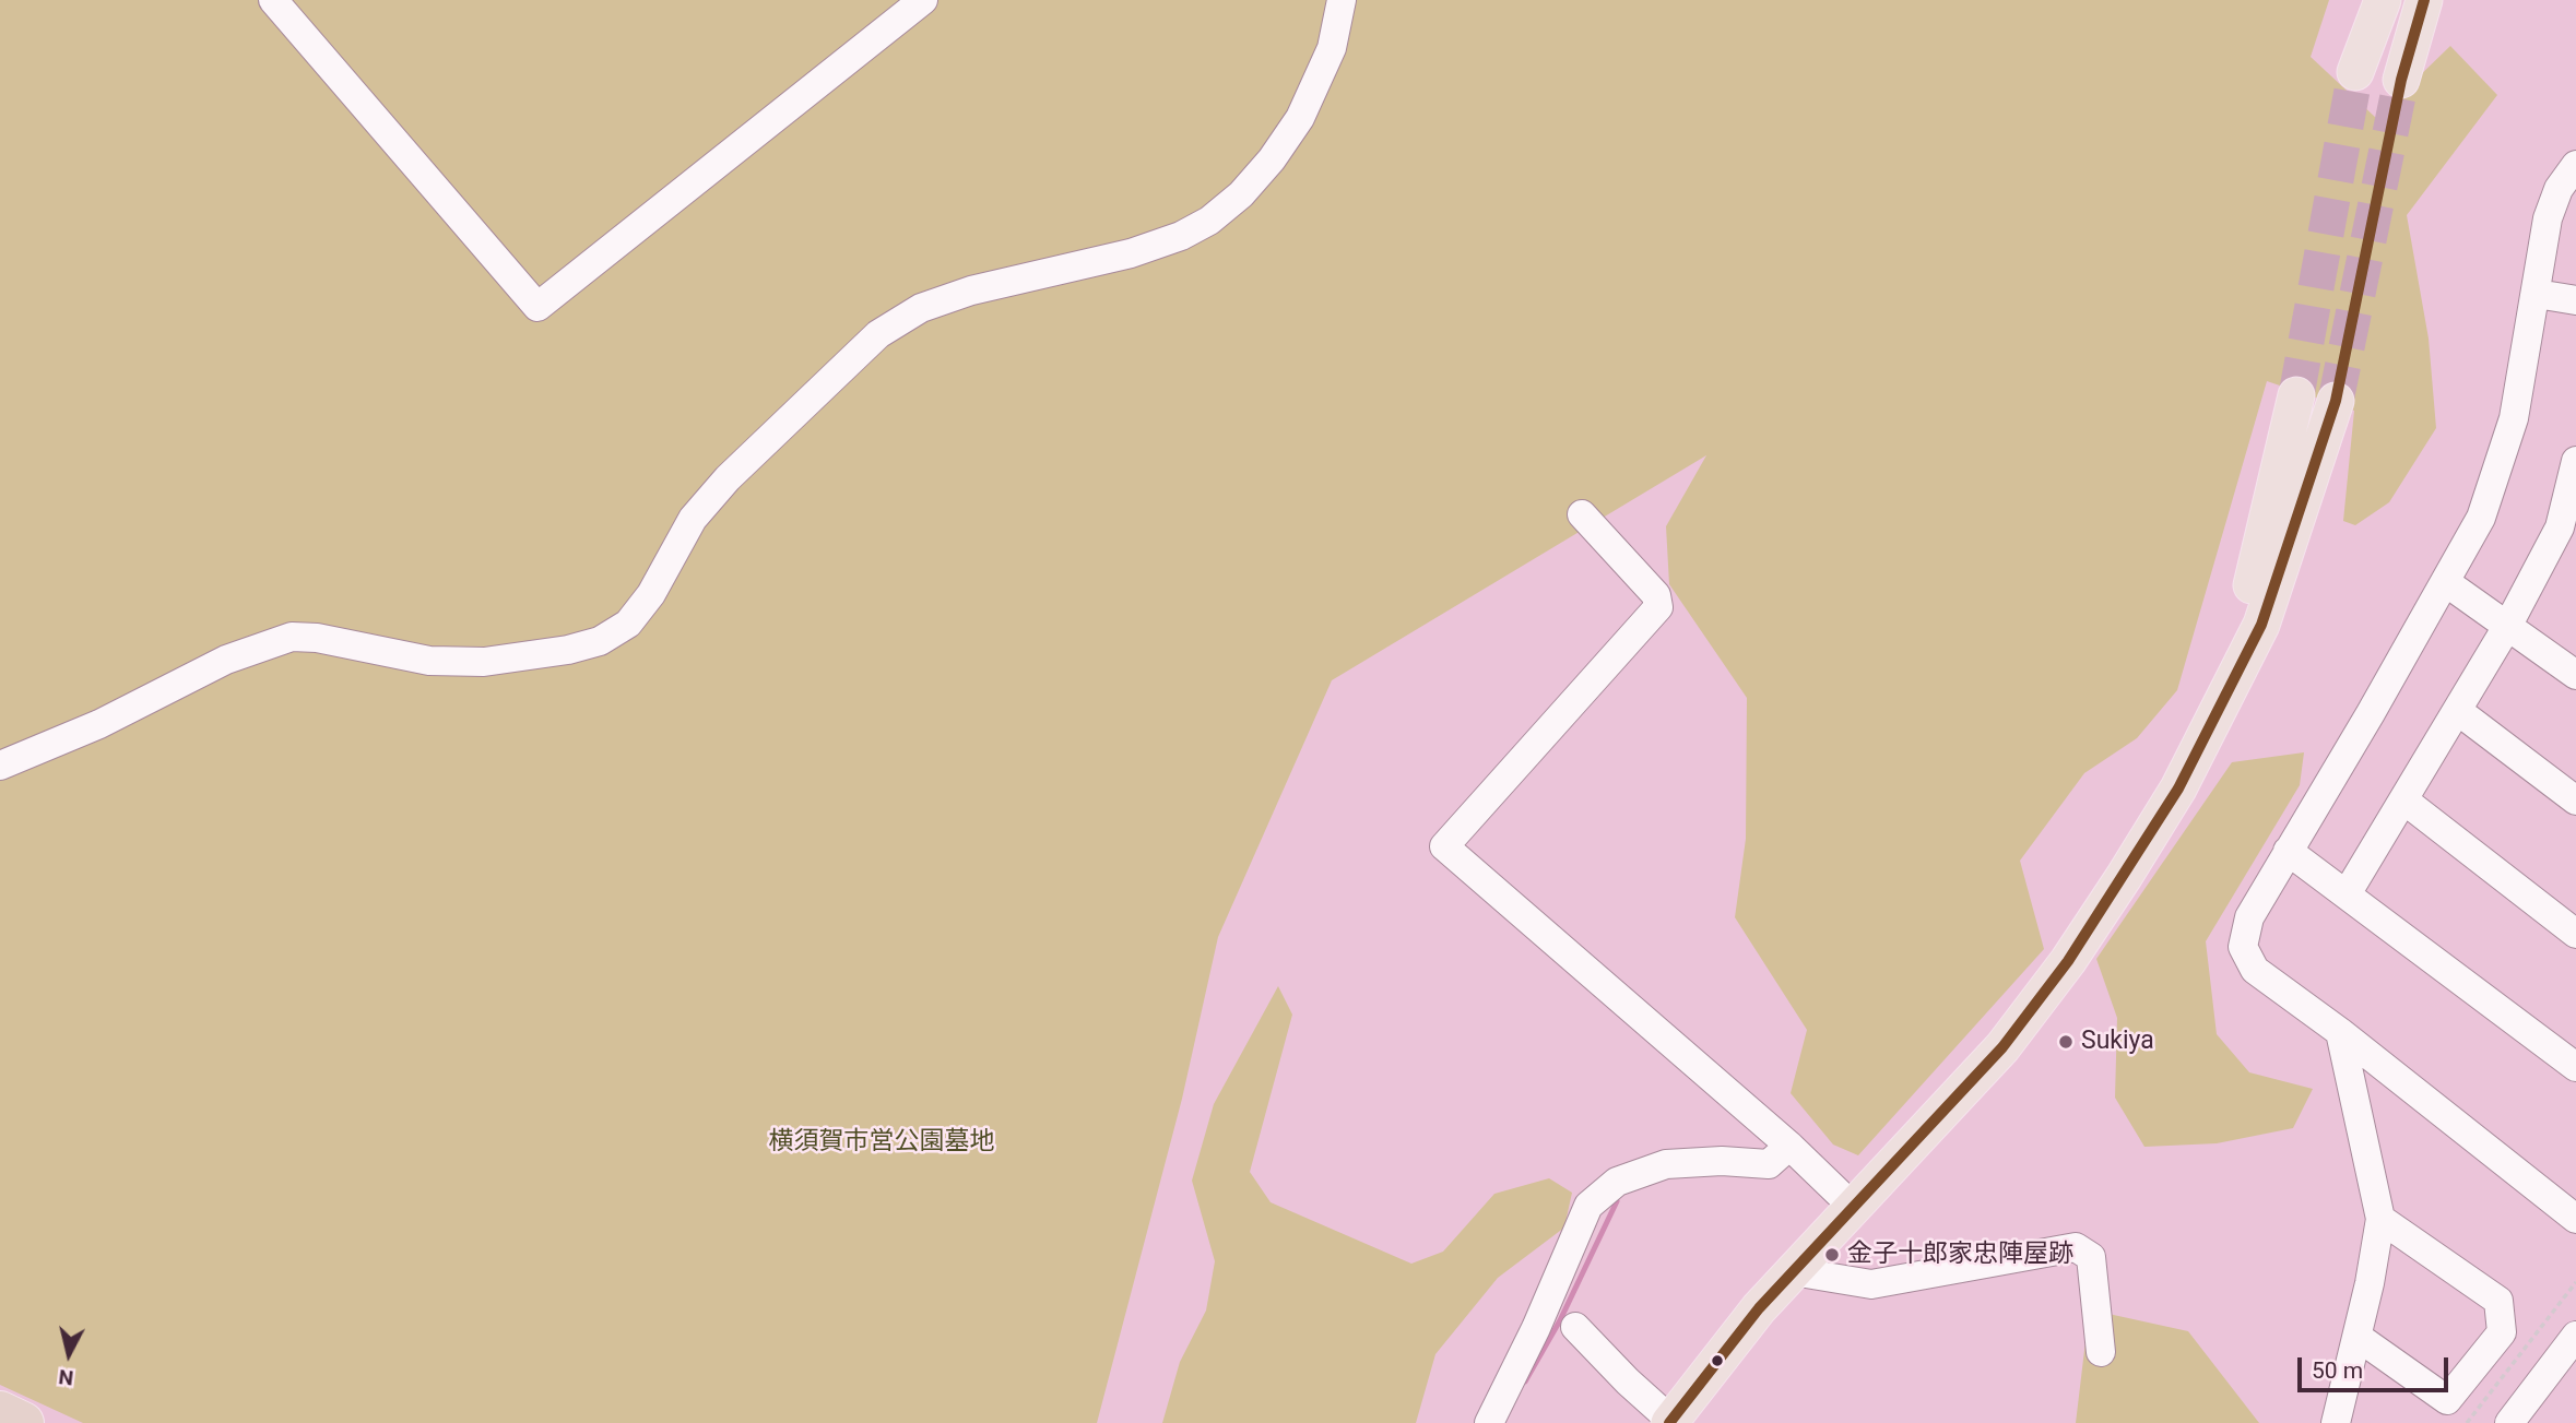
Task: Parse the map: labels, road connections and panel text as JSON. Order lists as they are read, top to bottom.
{
  "parks": ["横須賀市営公園墓地"],
  "places": ["Sukiya", "金子十郎家忠陣屋跡"],
  "scale_bar": "50 m",
  "north": "bottom"
}
